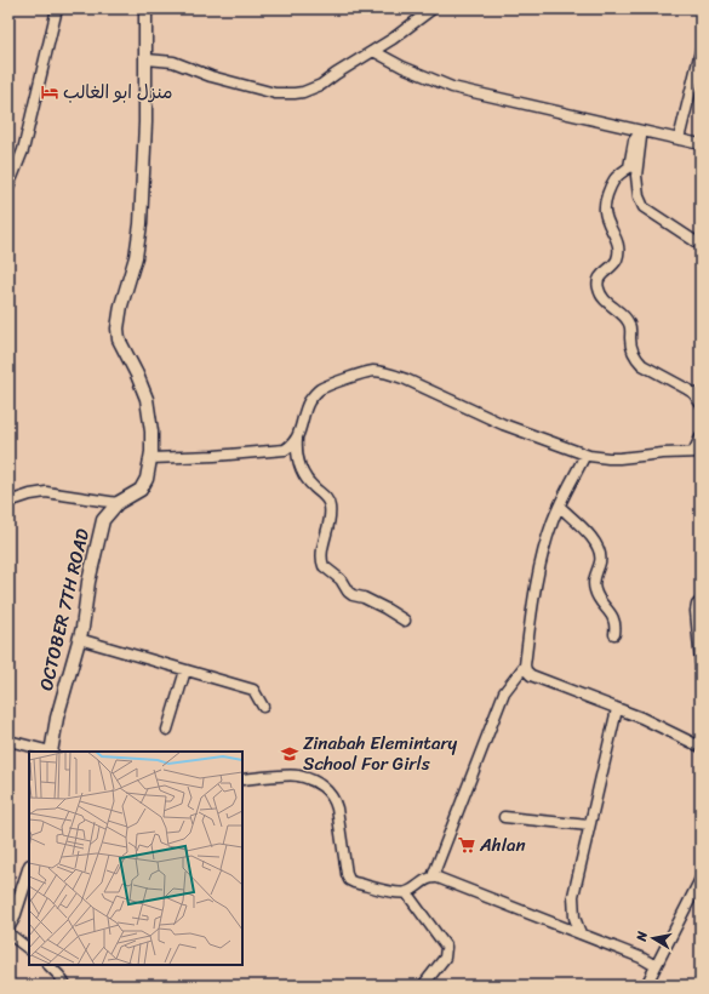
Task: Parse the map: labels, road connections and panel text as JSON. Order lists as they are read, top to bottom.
{
  "streets": {
    "street": ["OCTOBER 7TH ROAD"]
  },
  "places": {
    "hotel": ["منزل ابو الغالب"],
    "school or university": ["Zinabah Elemintary School For Girls"],
    "supermarket": ["Ahlan"]
  },
  "north": "left"
}
